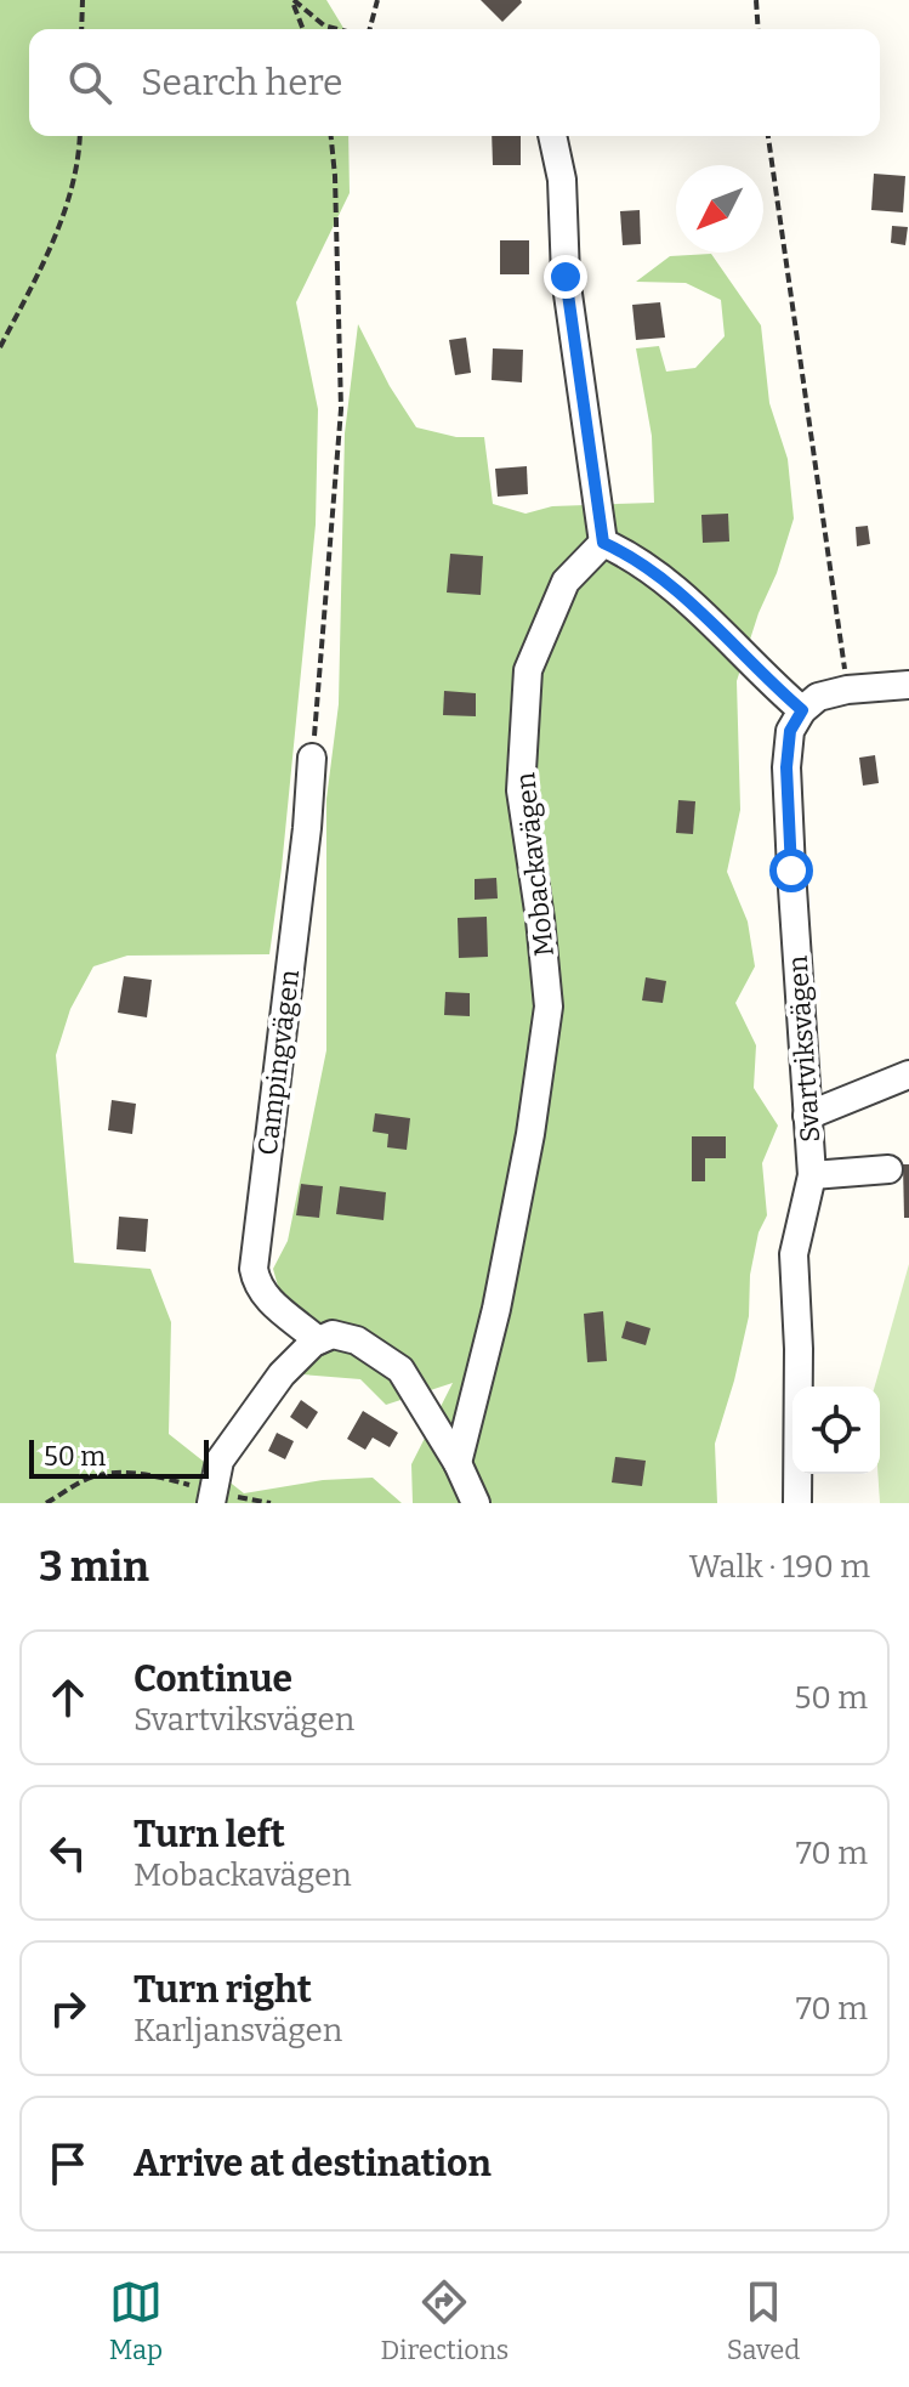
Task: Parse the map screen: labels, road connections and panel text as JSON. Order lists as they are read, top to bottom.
{
  "streets": {
    "street": ["Mobackavägen", "Svartviksvägen", "Campingvägen"]
  },
  "scale_bar": "50 m",
  "north": "bottom left",
  "page": {
    "search": "Search here",
    "scale": "50 m",
    "heading": ["3 min", "Walk · 190 m"],
    "list": [
      ["Continue", "Svartviksvägen", "50 m"],
      ["Turn left", "Mobackavägen", "70 m"],
      ["Turn right", "Karljansvägen", "70 m"],
      "Arrive at destination"
    ],
    "nav": ["Map", "Directions", "Saved"]
  }
}
